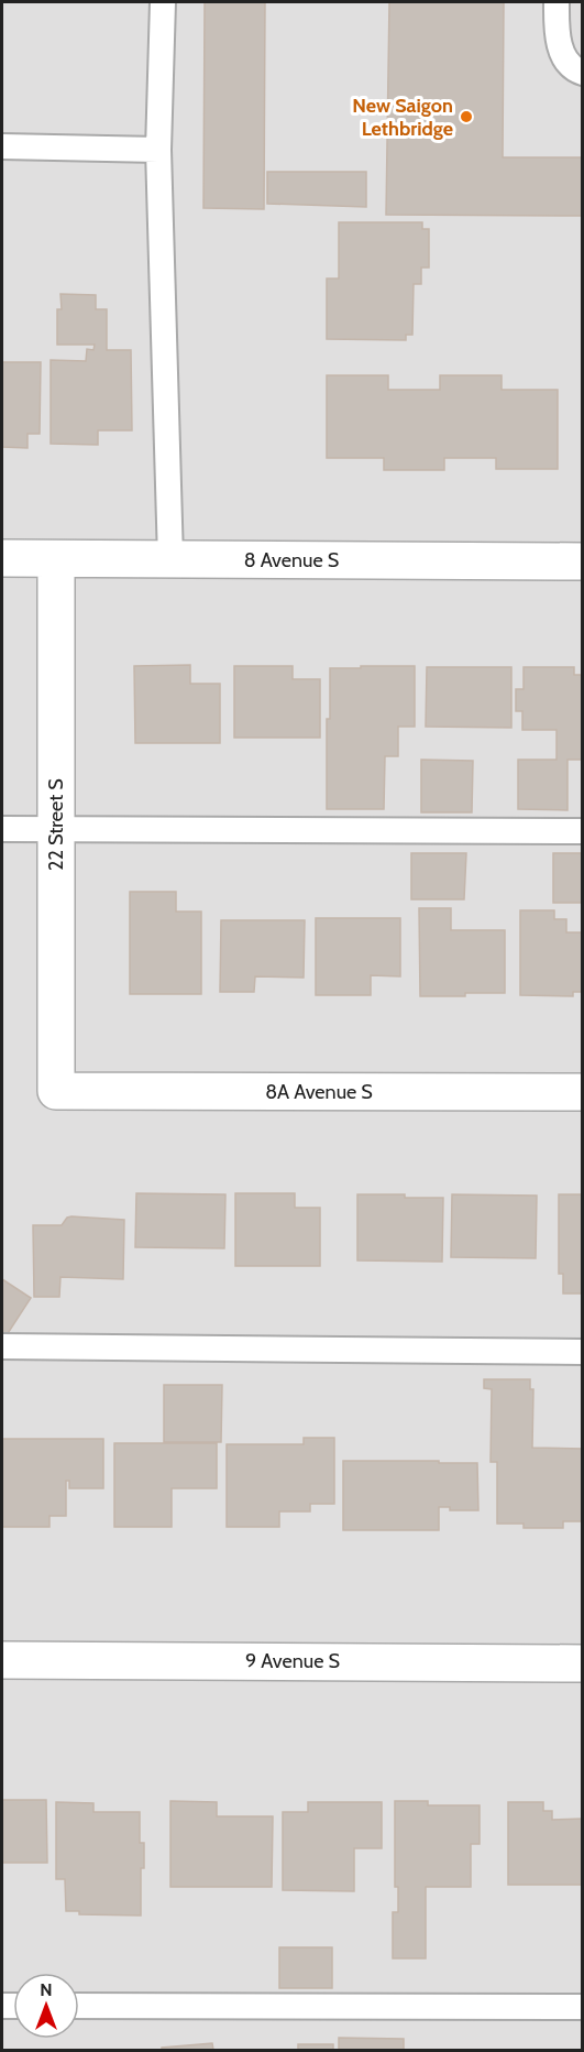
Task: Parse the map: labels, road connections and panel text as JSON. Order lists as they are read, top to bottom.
{
  "streets": {
    "street": [
      "8 Avenue S",
      "22 Street S",
      "8A Avenue S",
      "9 Avenue S"
    ]
  },
  "crossings": [
    ["8 Avenue S", "22 Street S"],
    ["22 Street S", "8A Avenue S"]
  ],
  "places": ["New Saigon Lethbridge"],
  "north": "top"
}
